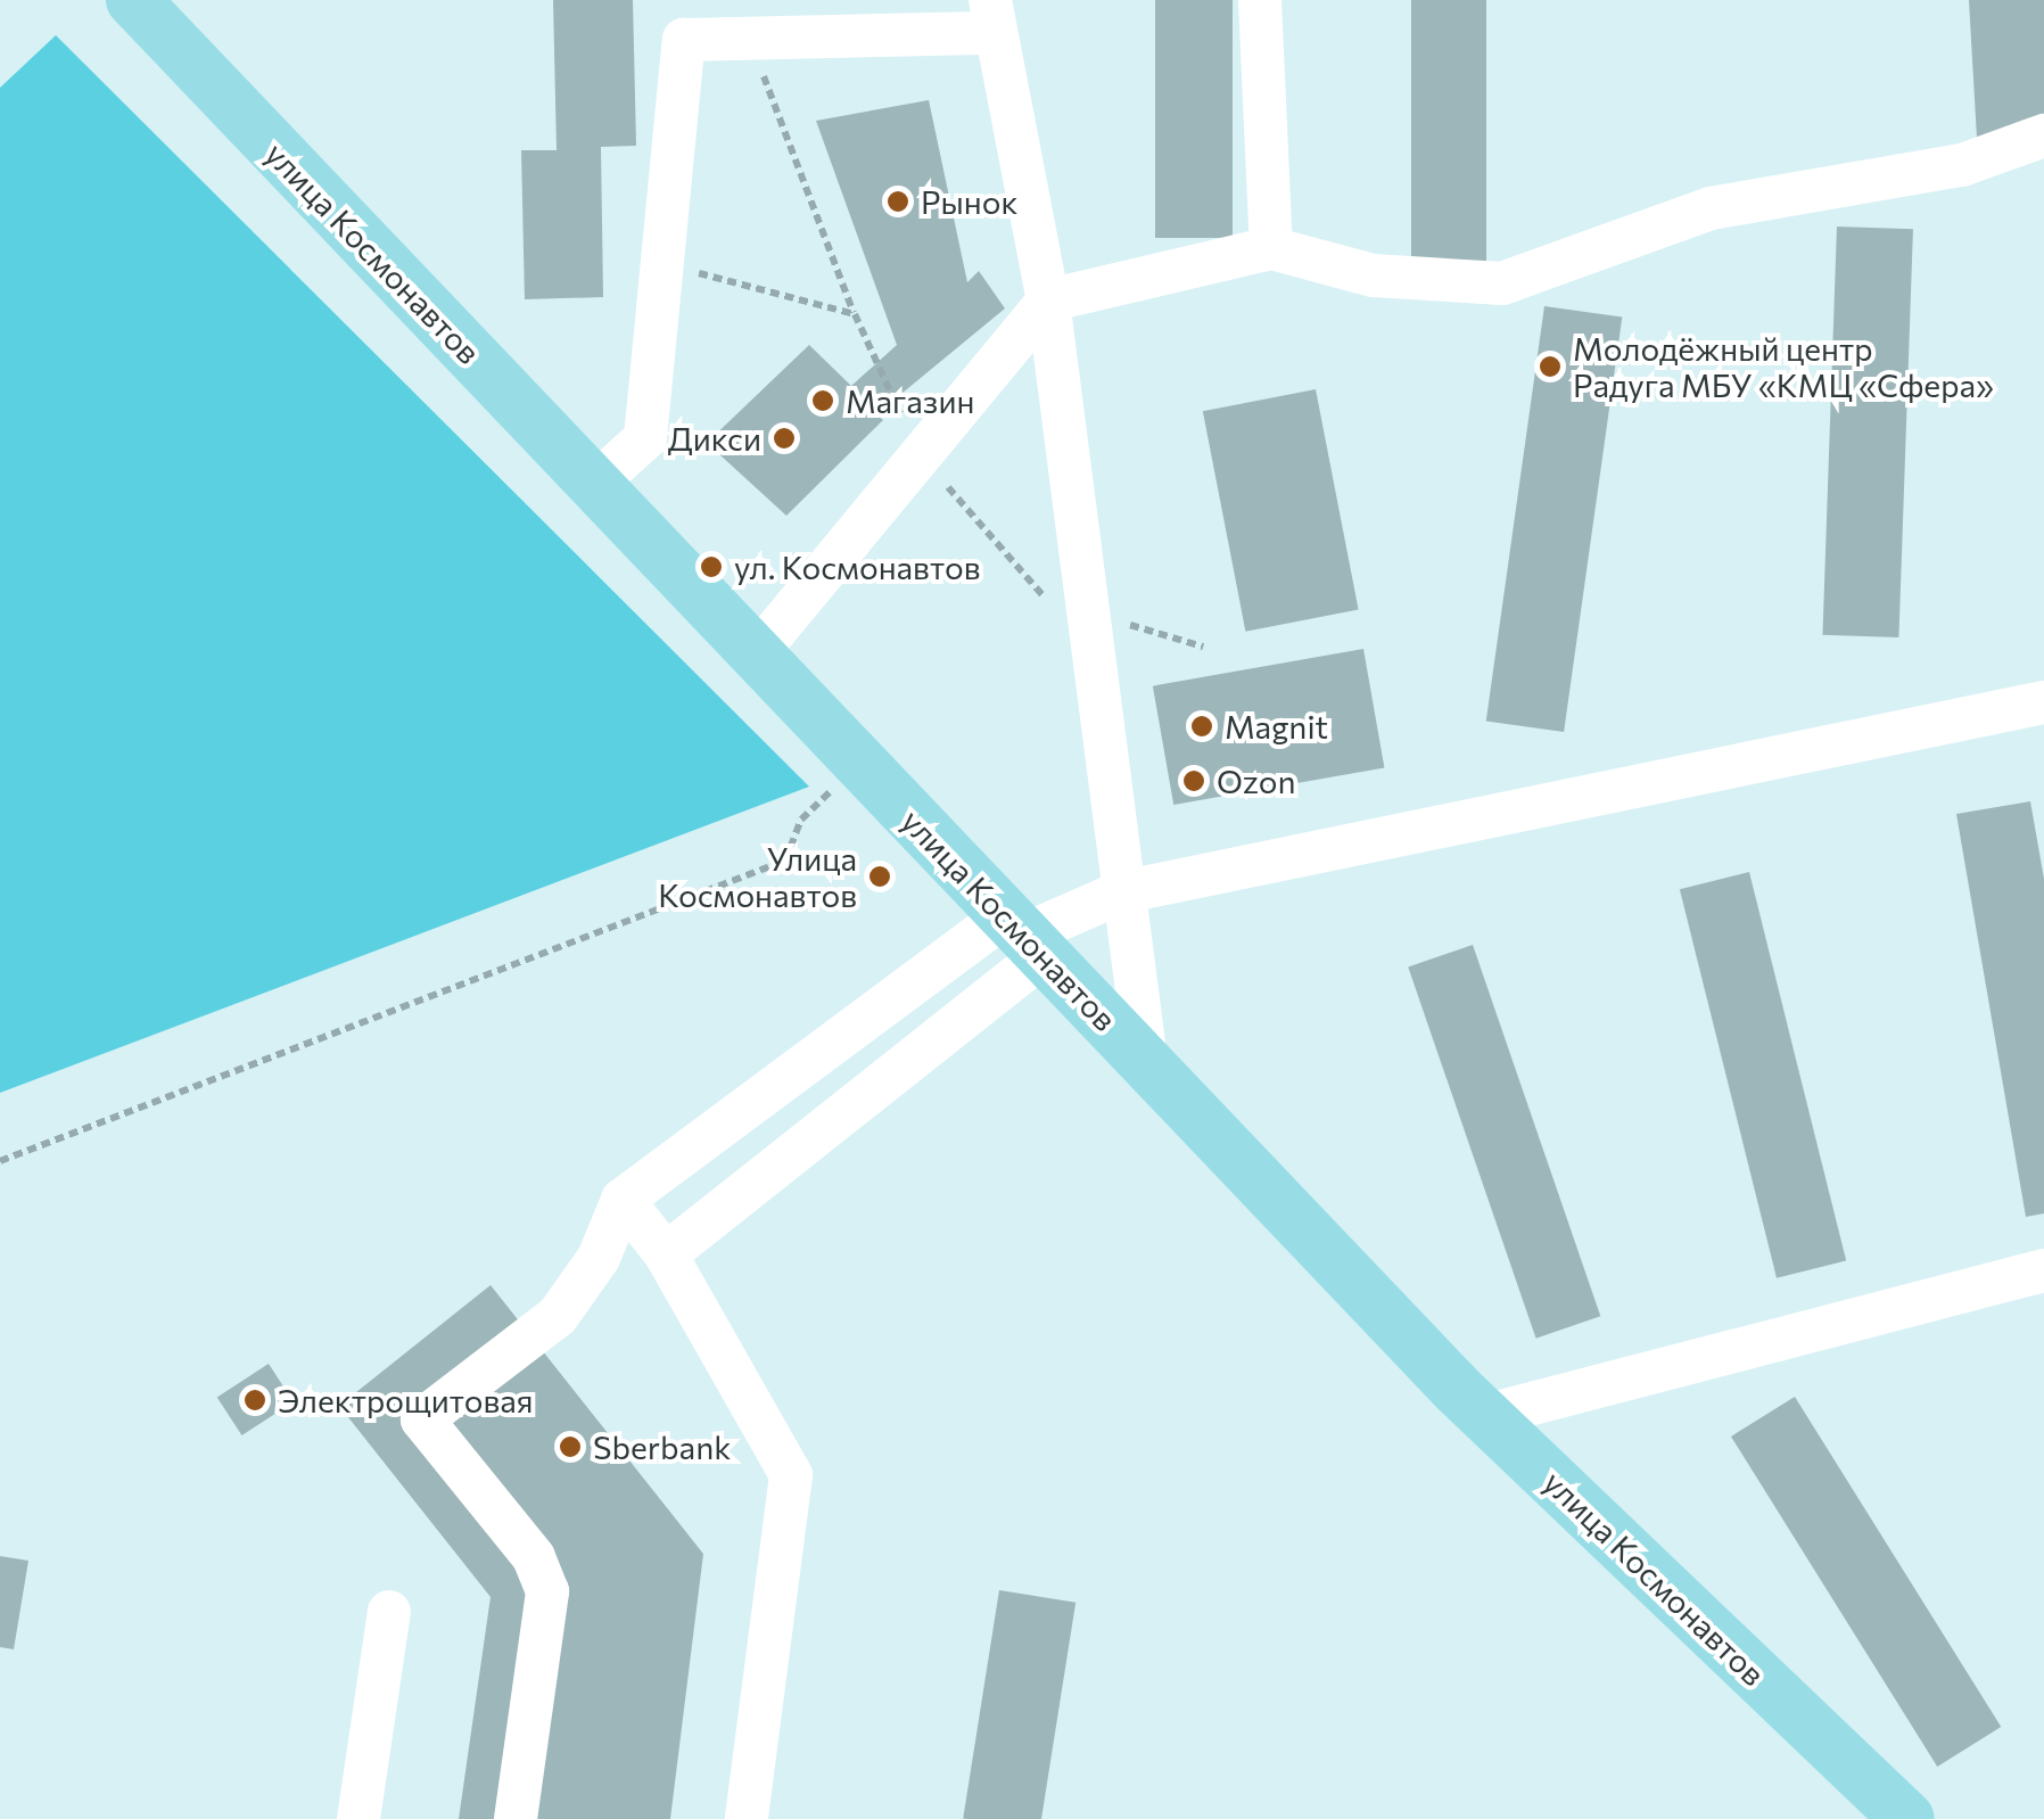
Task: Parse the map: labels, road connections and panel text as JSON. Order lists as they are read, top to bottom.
{
  "streets": {
    "main road": ["улица Космонавтов"]
  },
  "places": [
    "Рынок",
    "Молодёжный центр Радуга МБУ «КМЦ «Сфера»",
    "Магазин",
    "Дикси",
    "ул. Космонавтов",
    "Magnit",
    "Ozon",
    "Улица Космонавтов",
    "Электрощитовая",
    "Sberbank"
  ]
}
